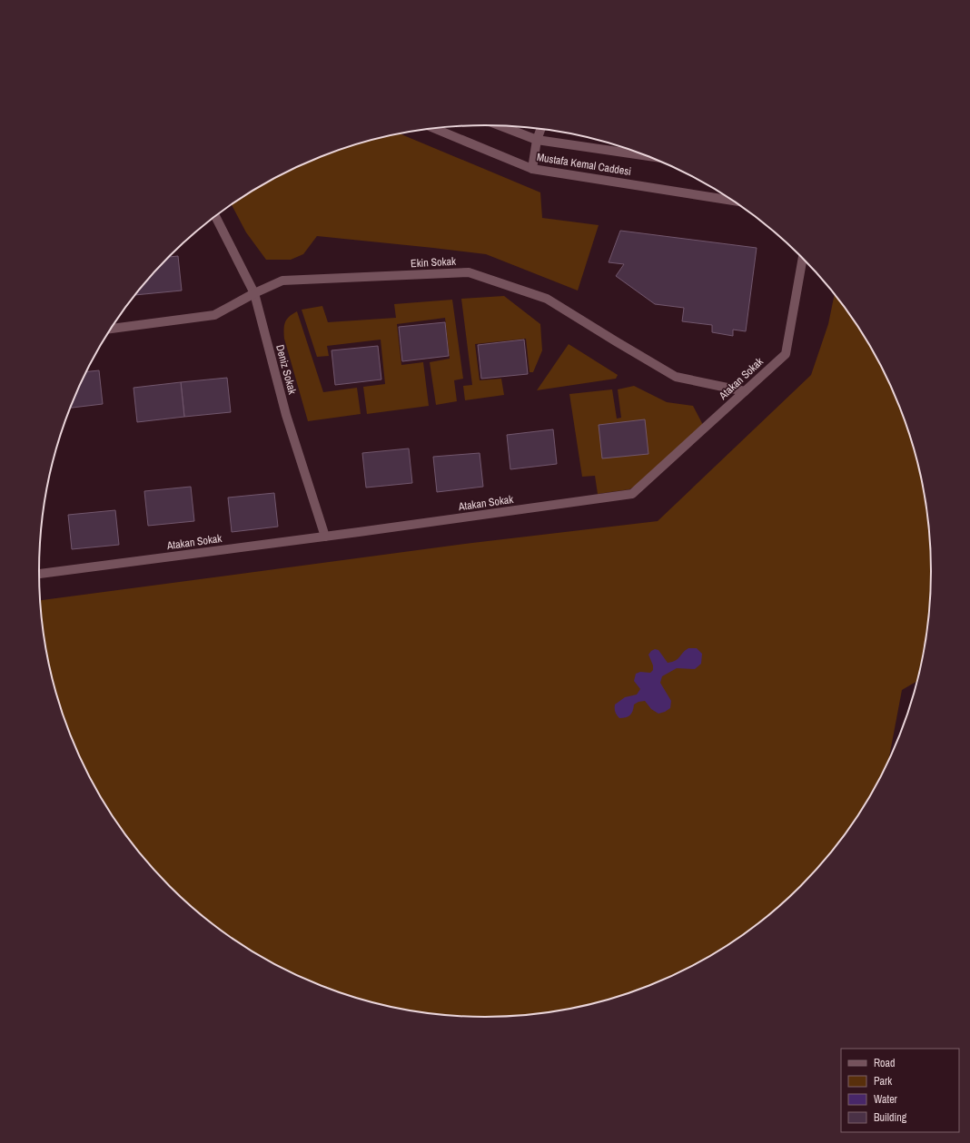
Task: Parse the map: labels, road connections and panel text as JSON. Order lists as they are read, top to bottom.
{
  "streets": {
    "street": [
      "Mustafa Kemal Caddesi",
      "Ekin Sokak",
      "Deniz Sokak",
      "Atakan Sokak"
    ]
  },
  "crossings": [
    ["Ekin Sokak", "Deniz Sokak"],
    ["Ekin Sokak", "Atakan Sokak"],
    ["Deniz Sokak", "Atakan Sokak"]
  ],
  "legend": [
    "Road",
    "Park",
    "Water",
    "Building"
  ]
}
